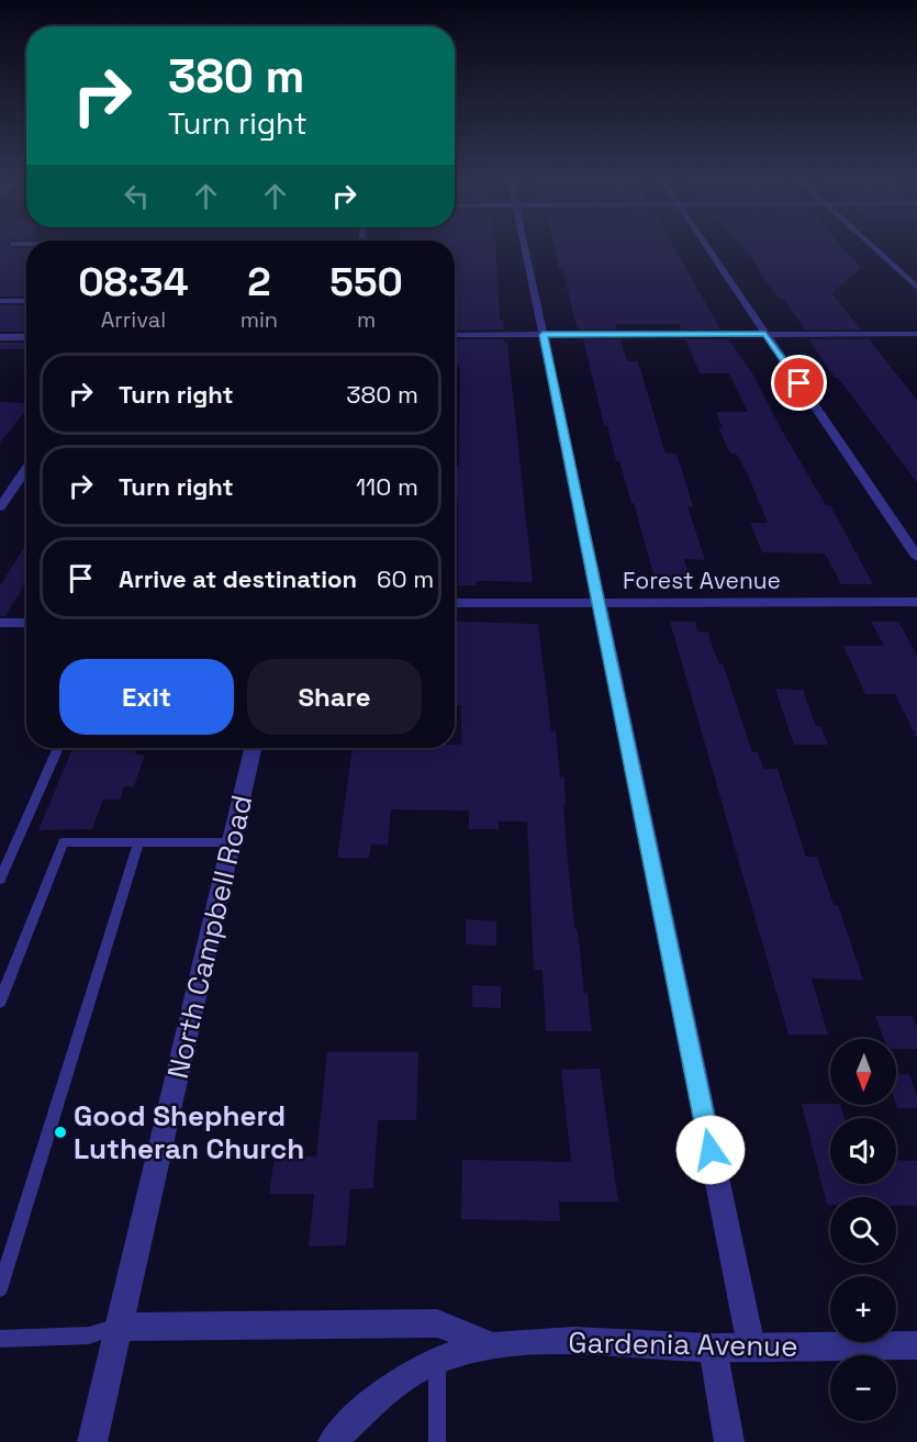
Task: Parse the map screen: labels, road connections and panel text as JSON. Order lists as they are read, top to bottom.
{
  "streets": {
    "street": ["Forest Avenue", "North Campbell Road", "Gardenia Avenue"]
  },
  "crossings": [
    ["North Campbell Road", "Gardenia Avenue"]
  ],
  "places": ["Good Shepherd Lutheran Church"],
  "north": "bottom",
  "page": {
    "turn": ["380 m", "Turn right"],
    "eta": [
      "08:34",
      "Arrival",
      "2",
      "min",
      "550",
      "m"
    ],
    "list": [
      {
        "name": "Turn right",
        "value": "380 m"
      },
      {
        "name": "Turn right",
        "value": "110 m"
      },
      {
        "name": "Arrive at destination",
        "value": "60 m"
      }
    ],
    "buttons": ["Exit", "Share"],
    "map_buttons": ["+", "−"]
  }
}
